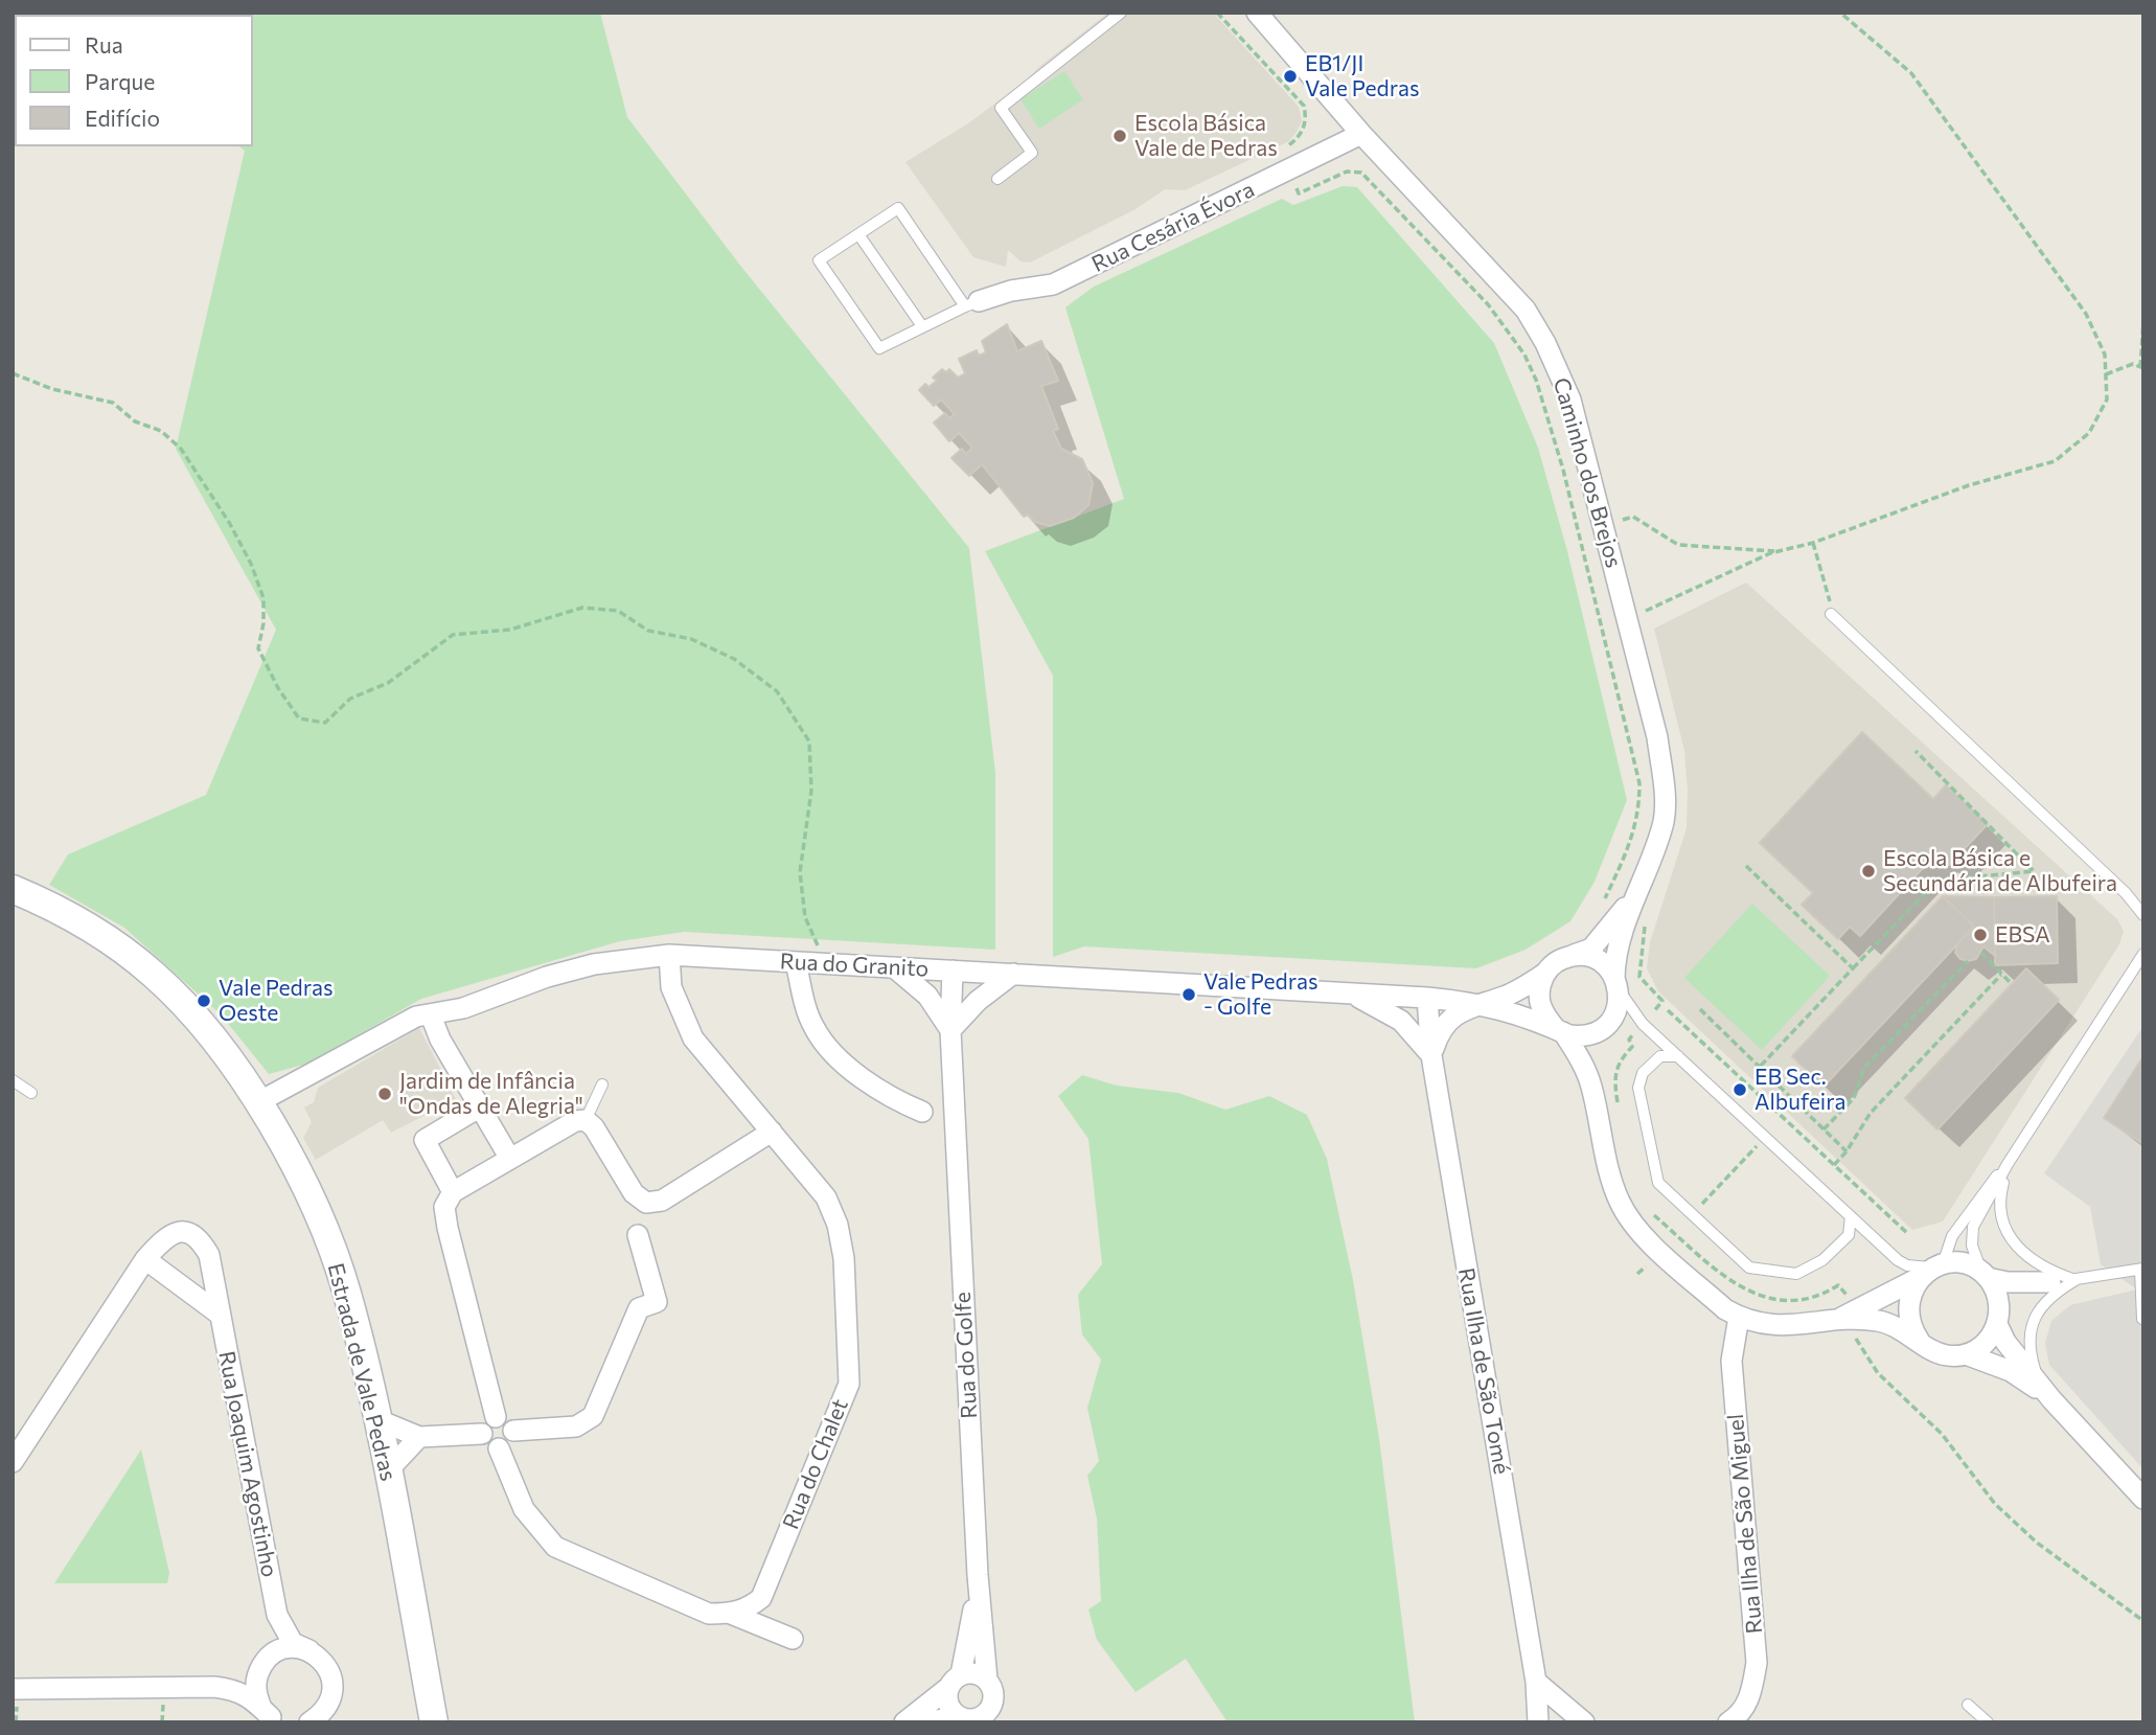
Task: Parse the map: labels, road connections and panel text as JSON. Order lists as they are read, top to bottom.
{
  "streets": {
    "main road": ["Estrada de Vale Pedras"],
    "street": [
      "Rua Cesária Évora",
      "Caminho dos Brejos",
      "Rua do Granito",
      "Rua do Golfe",
      "Rua Ilha de São Tomé",
      "Rua Joaquim Agostinho",
      "Rua do Chalet",
      "Rua Ilha de São Miguel"
    ]
  },
  "crossings": [
    ["Rua Cesária Évora", "Caminho dos Brejos"],
    ["Caminho dos Brejos", "Rua do Granito"],
    ["Rua do Granito", "Rua do Golfe"],
    ["Rua do Granito", "Rua Ilha de São Tomé"],
    ["Rua do Granito", "Estrada de Vale Pedras"],
    ["Rua do Granito", "Rua do Chalet"]
  ],
  "places": [
    "EB1/JI Vale Pedras",
    "Escola Básica Vale de Pedras",
    "Escola Básica e Secundária de Albufeira",
    "EBSA",
    "Vale Pedras - Golfe",
    "Vale Pedras Oeste",
    "EB Sec. Albufeira",
    "Jardim de Infância \"Ondas de Alegria\""
  ],
  "legend": ["Rua", "Parque", "Edifício"]
}
